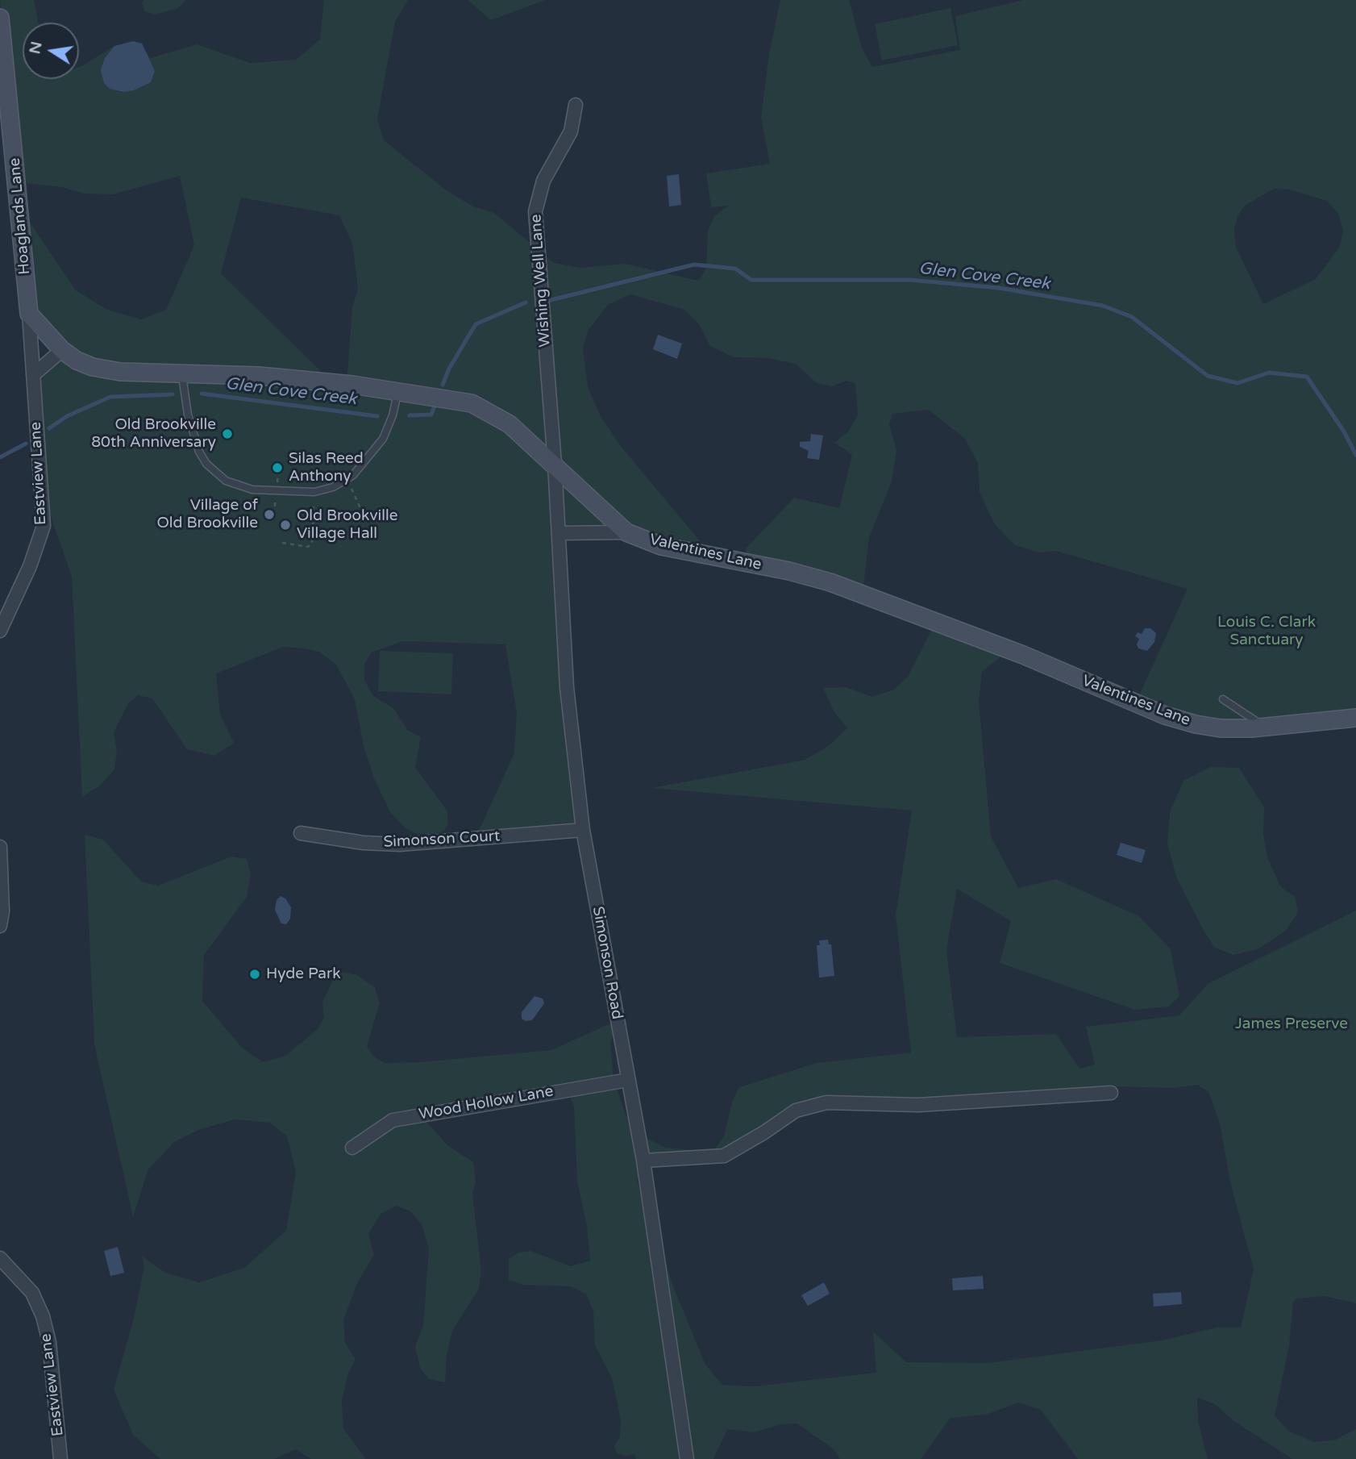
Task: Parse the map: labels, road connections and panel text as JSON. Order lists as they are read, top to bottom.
{
  "streets": {
    "street": [
      "Hoaglands Lane",
      "Wishing Well Lane",
      "Eastview Lane",
      "Valentines Lane",
      "Simonson Court",
      "Simonson Road",
      "Wood Hollow Lane"
    ]
  },
  "crossings": [
    ["Hoaglands Lane", "Eastview Lane"],
    ["Hoaglands Lane", "Valentines Lane"],
    ["Wishing Well Lane", "Valentines Lane"],
    ["Wishing Well Lane", "Simonson Road"],
    ["Eastview Lane", "Valentines Lane"],
    ["Valentines Lane", "Simonson Road"],
    ["Simonson Court", "Simonson Road"],
    ["Simonson Road", "Wood Hollow Lane"]
  ],
  "water": ["Glen Cove Creek"],
  "parks": ["Louis C. Clark Sanctuary", "James Preserve"],
  "places": [
    "Old Brookville 80th Anniversary",
    "Silas Reed Anthony",
    "Village of Old Brookville",
    "Old Brookville Village Hall",
    "Hyde Park"
  ],
  "north": "left"
}
